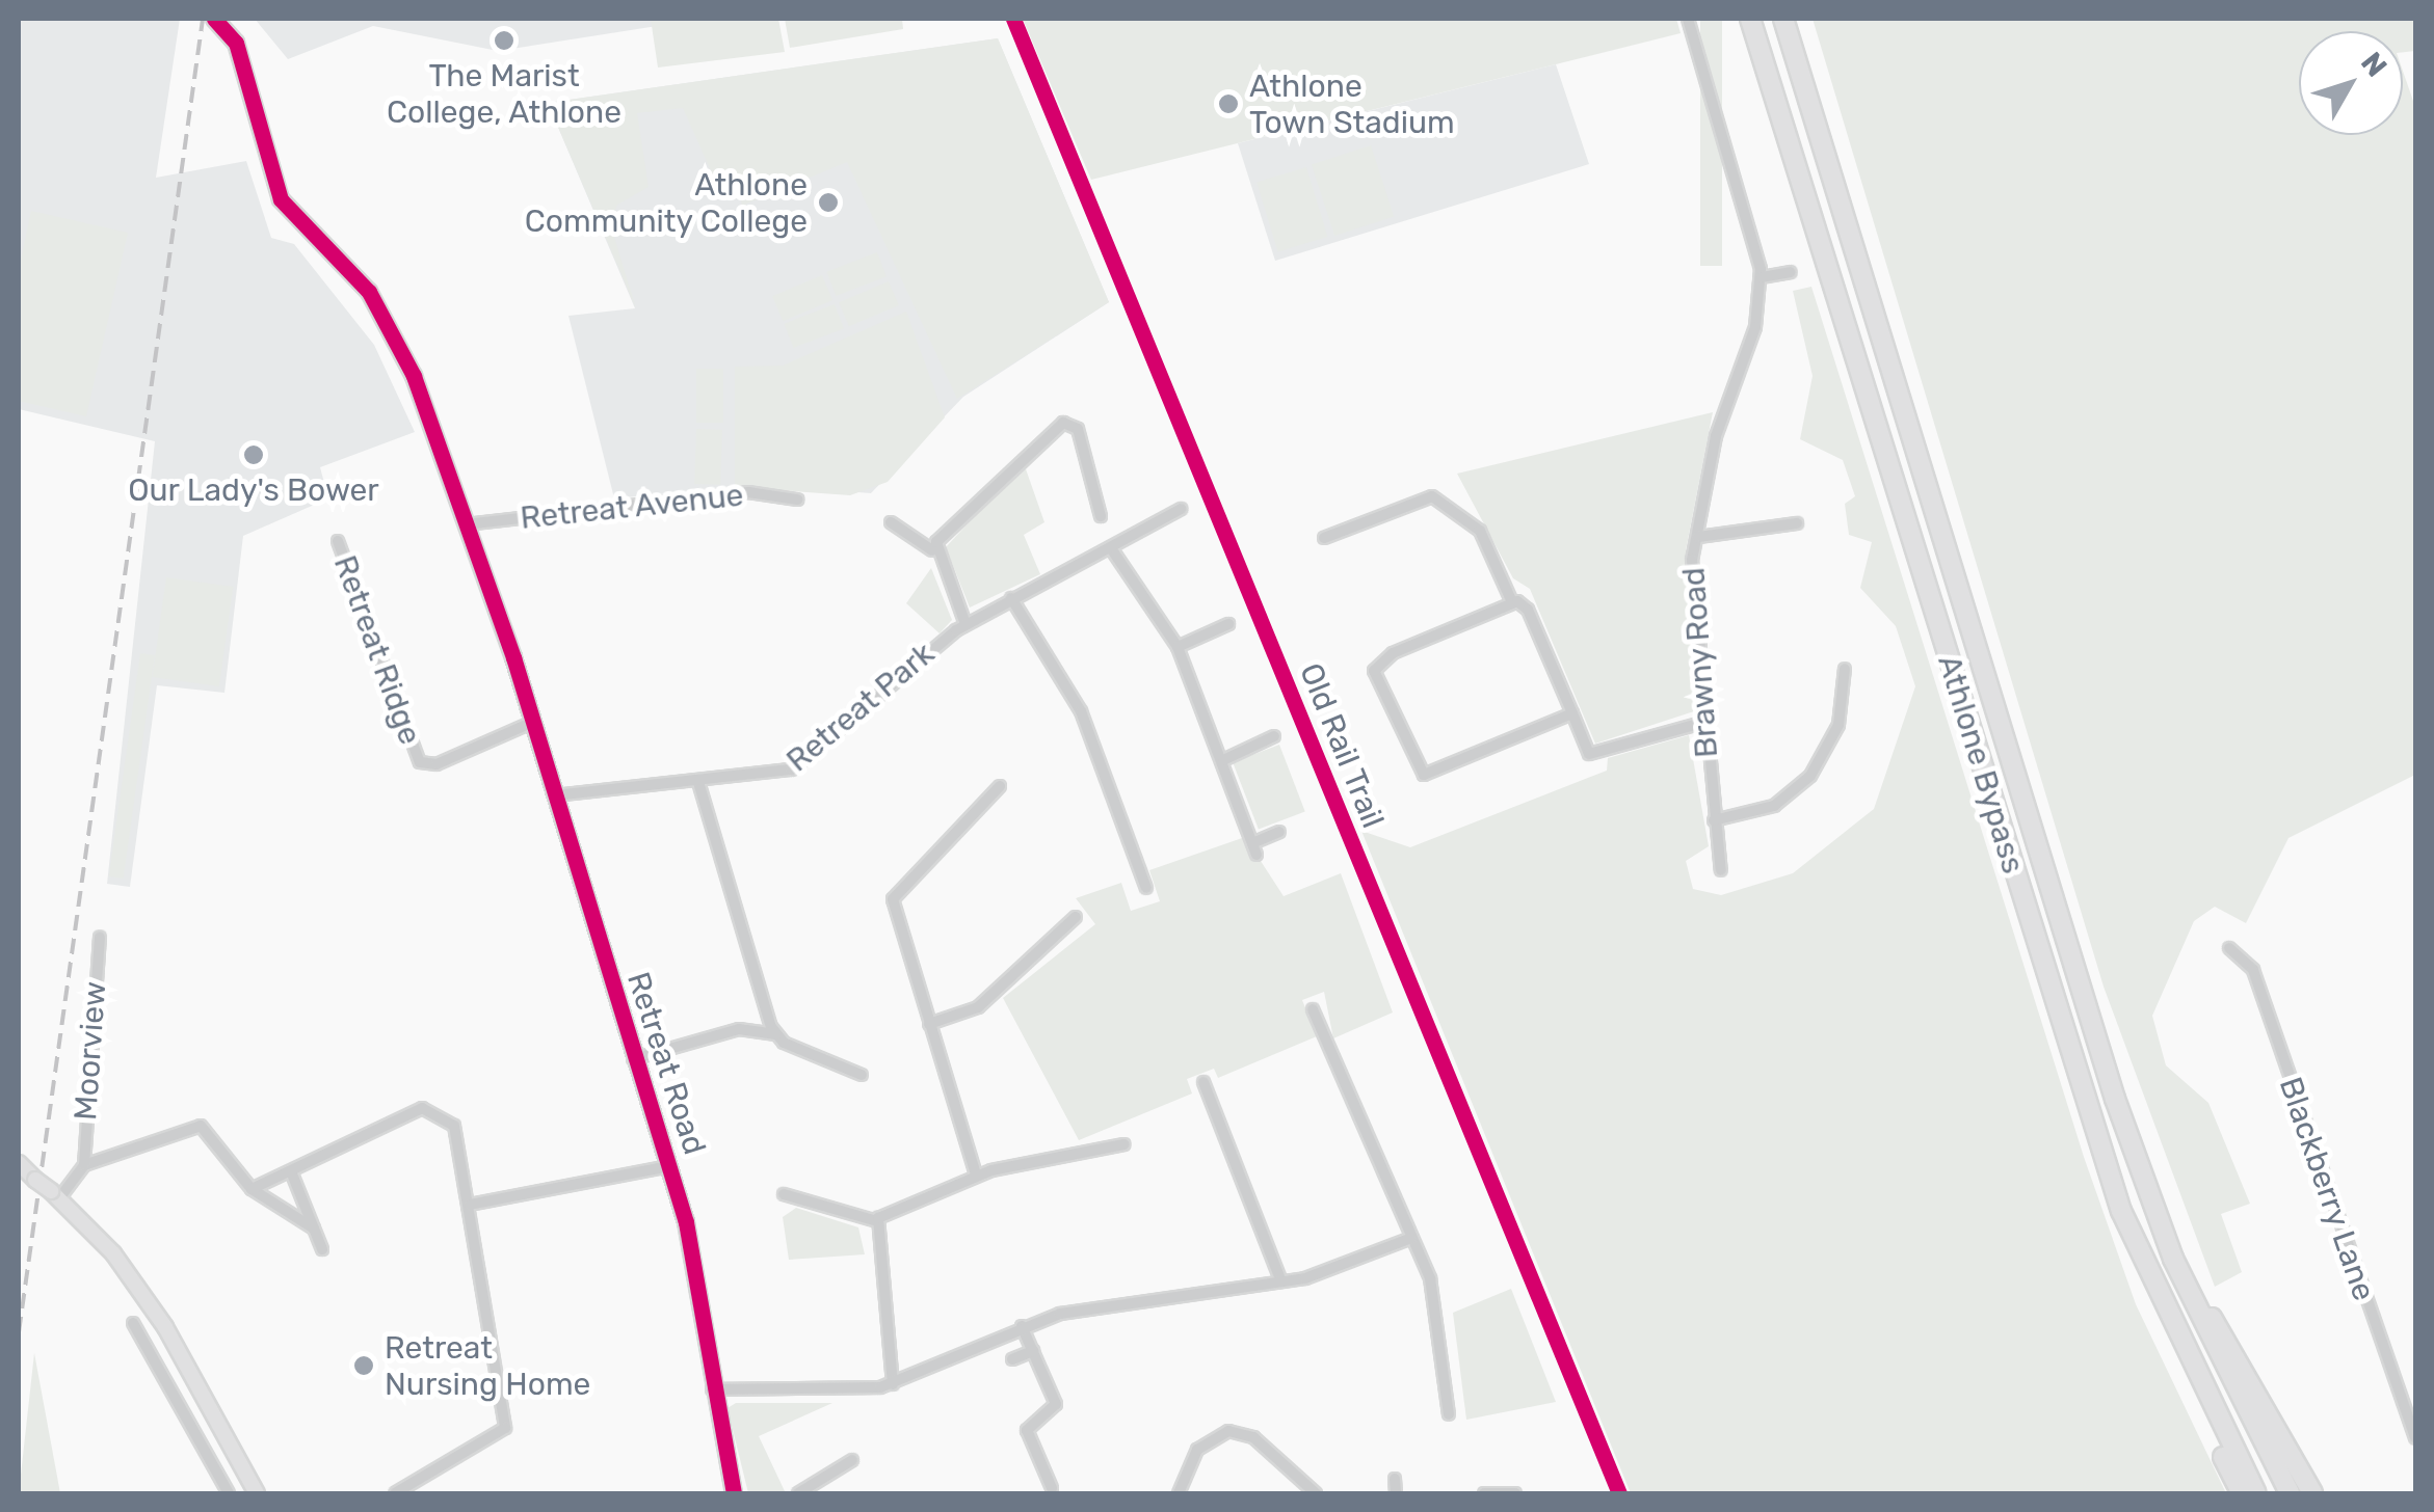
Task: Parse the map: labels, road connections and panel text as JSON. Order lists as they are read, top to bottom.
{
  "streets": {
    "highway": ["Athlone Bypass"],
    "street": [
      "Retreat Avenue",
      "Retreat Ridge",
      "Brawny Road",
      "Retreat Park",
      "Moorview",
      "Retreat Road",
      "Blackberry Lane"
    ],
    "cycle path": ["Old Rail Trail"]
  },
  "crossings": [
    ["Retreat Avenue", "Retreat Road"],
    ["Retreat Ridge", "Retreat Road"],
    ["Retreat Park", "Retreat Road"]
  ],
  "places": [
    "The Marist College, Athlone",
    "Athlone Town Stadium",
    "Athlone Community College",
    "Our Lady's Bower",
    "Retreat Nursing Home"
  ],
  "north": "top right"
}
